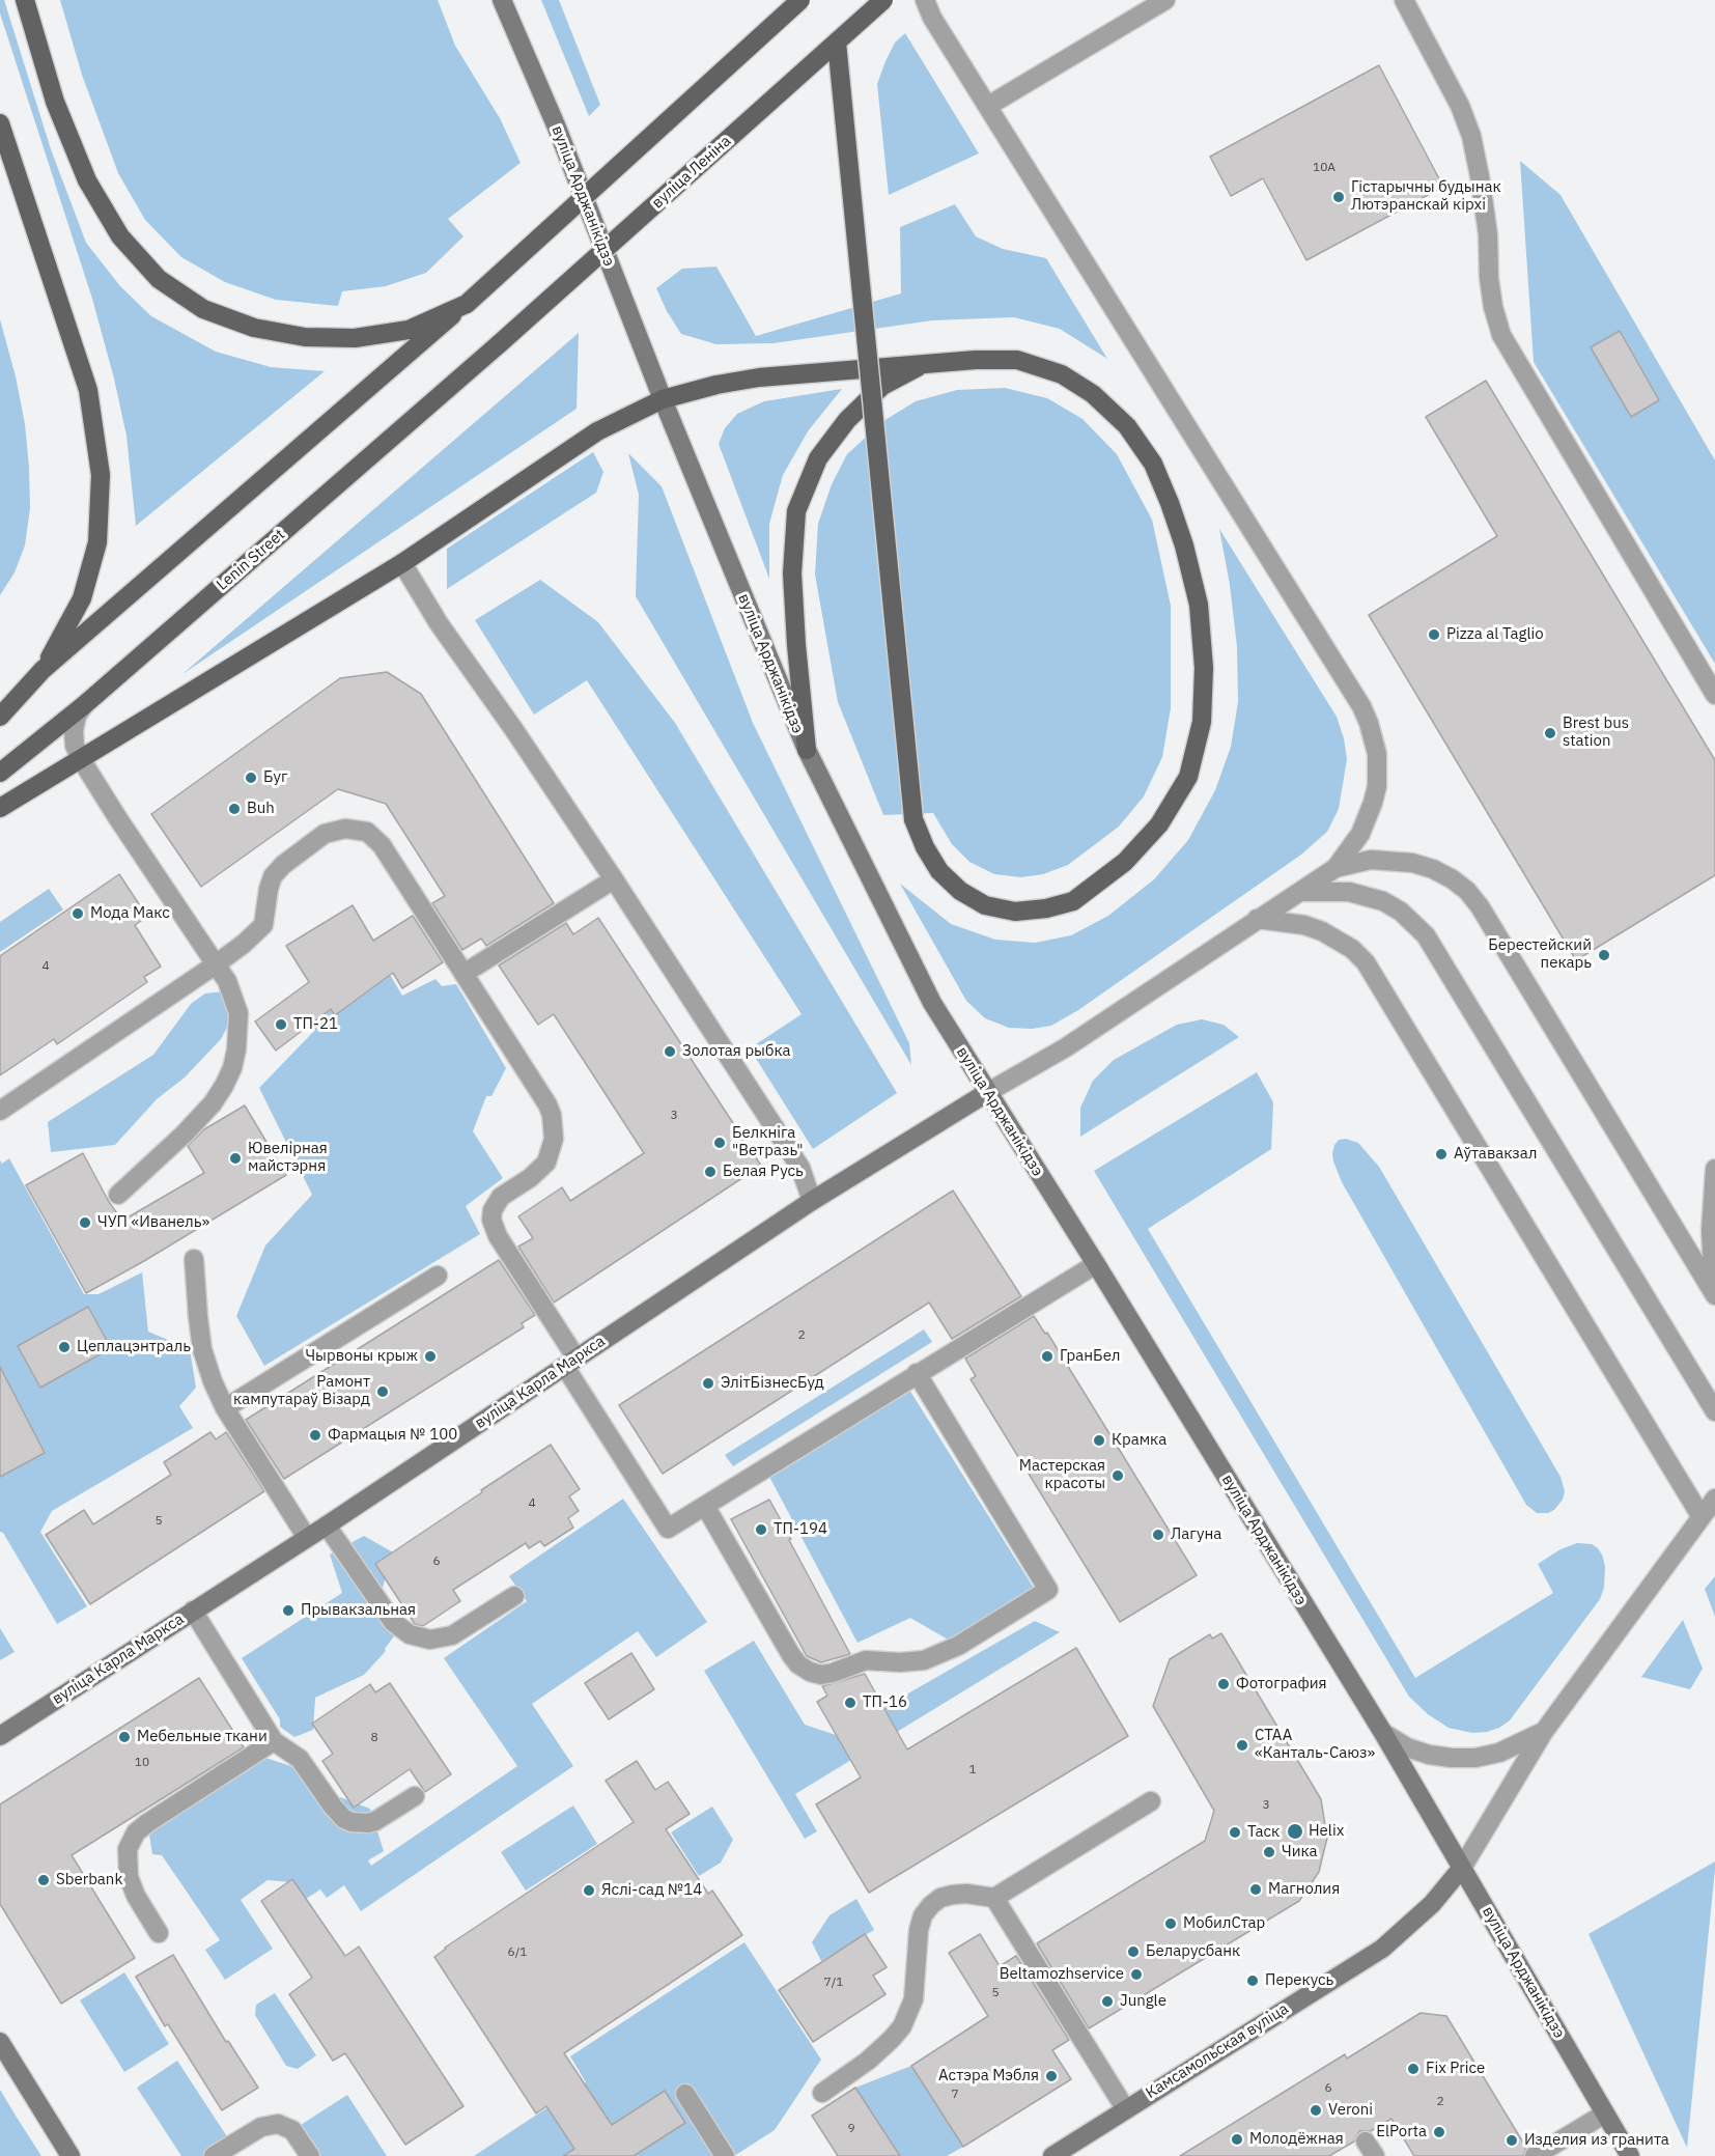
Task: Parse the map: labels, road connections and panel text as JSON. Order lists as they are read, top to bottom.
{
  "streets": {
    "main road": [
      "вуліца Леніна",
      "вуліца Арджанікідзэ",
      "Lenin Street",
      "вуліца Карла Маркса",
      "Камсамольская вуліца"
    ]
  },
  "crossings": [
    ["вуліца Леніна", "Lenin Street"],
    ["вуліца Арджанікідзэ", "вуліца Карла Маркса"],
    ["вуліца Арджанікідзэ", "Камсамольская вуліца"]
  ],
  "places": [
    "Гістарычны будынак Лютэранскай кірхі",
    "Pizza al Taglio",
    "Brest bus station",
    "Буг",
    "Buh",
    "Мода Макс",
    "Берестейский пекарь",
    "ТП-21",
    "Золотая рыбка",
    "Белкніга \"Ветразь\"",
    "Аўтавакзал",
    "Ювелірная майстэрня",
    "Белая Русь",
    "ЧУП «Иванель»",
    "Цеплацэнтраль",
    "Чырвоны крыж",
    "ГранБел",
    "ЭлітБізнесБуд",
    "Рамонт кампутараў Візард",
    "Фармацыя № 100",
    "Крамка",
    "Мастерская красоты",
    "ТП-194",
    "Лагуна",
    "Прывакзальная",
    "Фотография",
    "ТП-16",
    "Мебельные ткани",
    "СТАА «Канталь-Саюз»",
    "Helix",
    "Таск",
    "Чика",
    "Sberbank",
    "Магнолия",
    "Яслі-сад №14",
    "МобилСтар",
    "Беларусбанк",
    "Beltamozhservice",
    "Перекусь",
    "Jungle",
    "Fix Price",
    "Астэра Мэбля",
    "Veroni",
    "ElPorta",
    "Молодёжная",
    "Изделия из гранита"
  ],
  "house_numbers": [
    "10А",
    "4",
    "3",
    "2",
    "4",
    "5",
    "6",
    "8",
    "10",
    "1",
    "3",
    "6/1",
    "7/1",
    "5",
    "6",
    "7",
    "2",
    "9"
  ]
}
